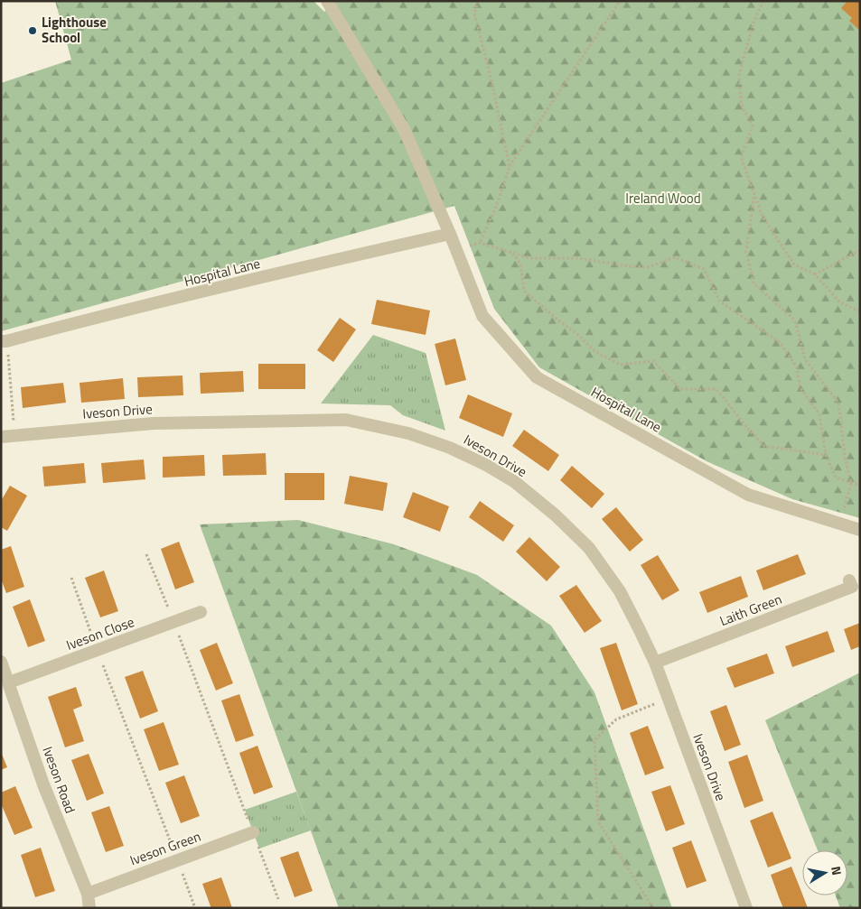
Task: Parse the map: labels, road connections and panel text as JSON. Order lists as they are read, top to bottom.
{
  "streets": {
    "street": [
      "Hospital Lane",
      "Iveson Drive",
      "Laith Green",
      "Iveson Close",
      "Iveson Road",
      "Iveson Green"
    ]
  },
  "crossings": [
    ["Iveson Drive", "Laith Green"],
    ["Iveson Close", "Iveson Road"],
    ["Iveson Road", "Iveson Green"]
  ],
  "parks": ["Ireland Wood"],
  "places": ["Lighthouse School"],
  "north": "right"
}
